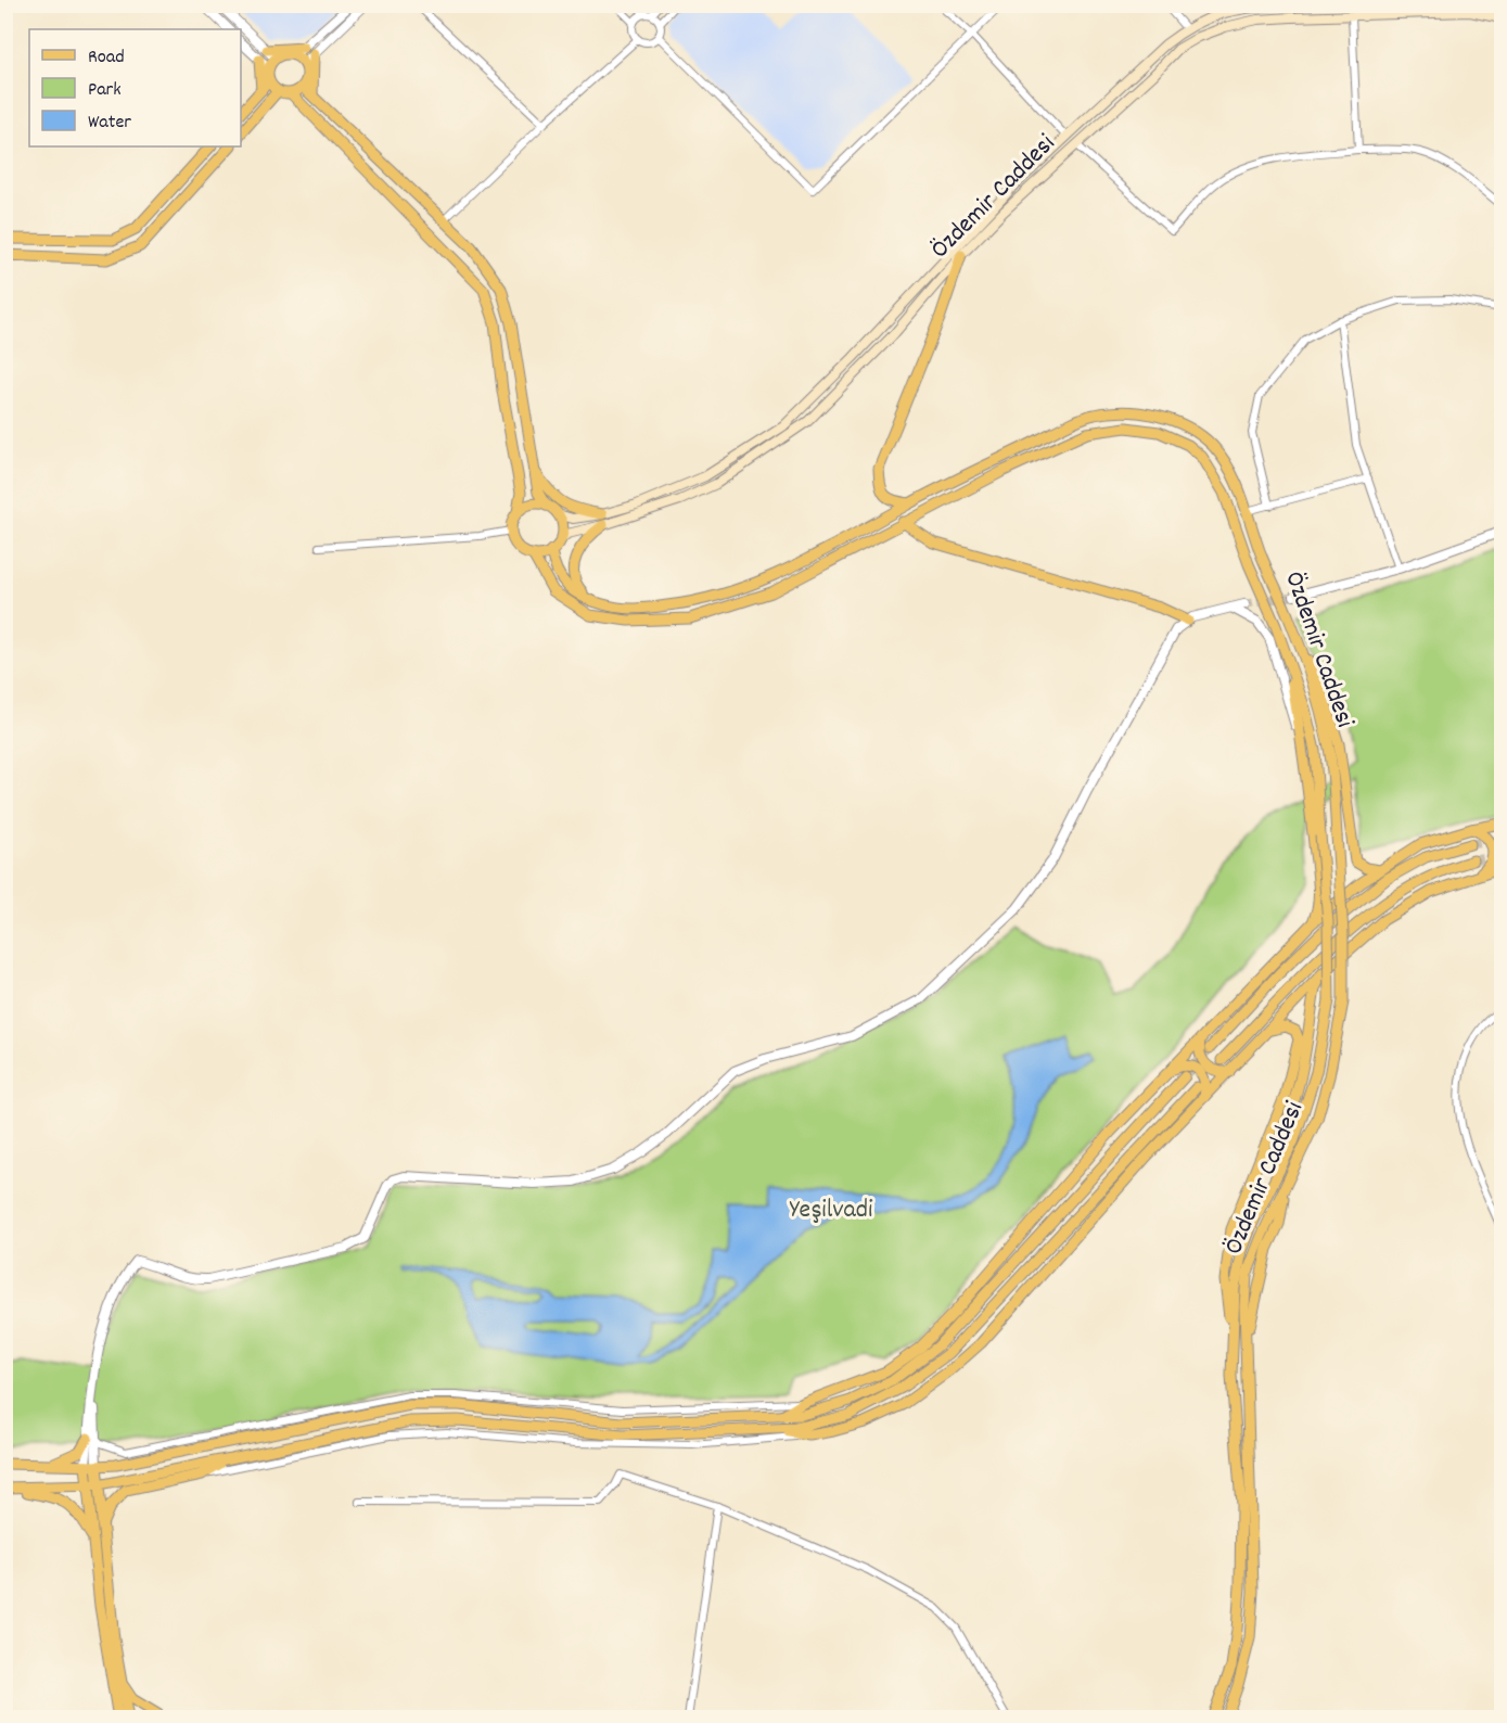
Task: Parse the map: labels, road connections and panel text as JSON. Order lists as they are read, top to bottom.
{
  "streets": {
    "main road": ["Özdemir Caddesi"]
  },
  "parks": ["Yeşilvadi"],
  "legend": ["Road", "Park", "Water"]
}
